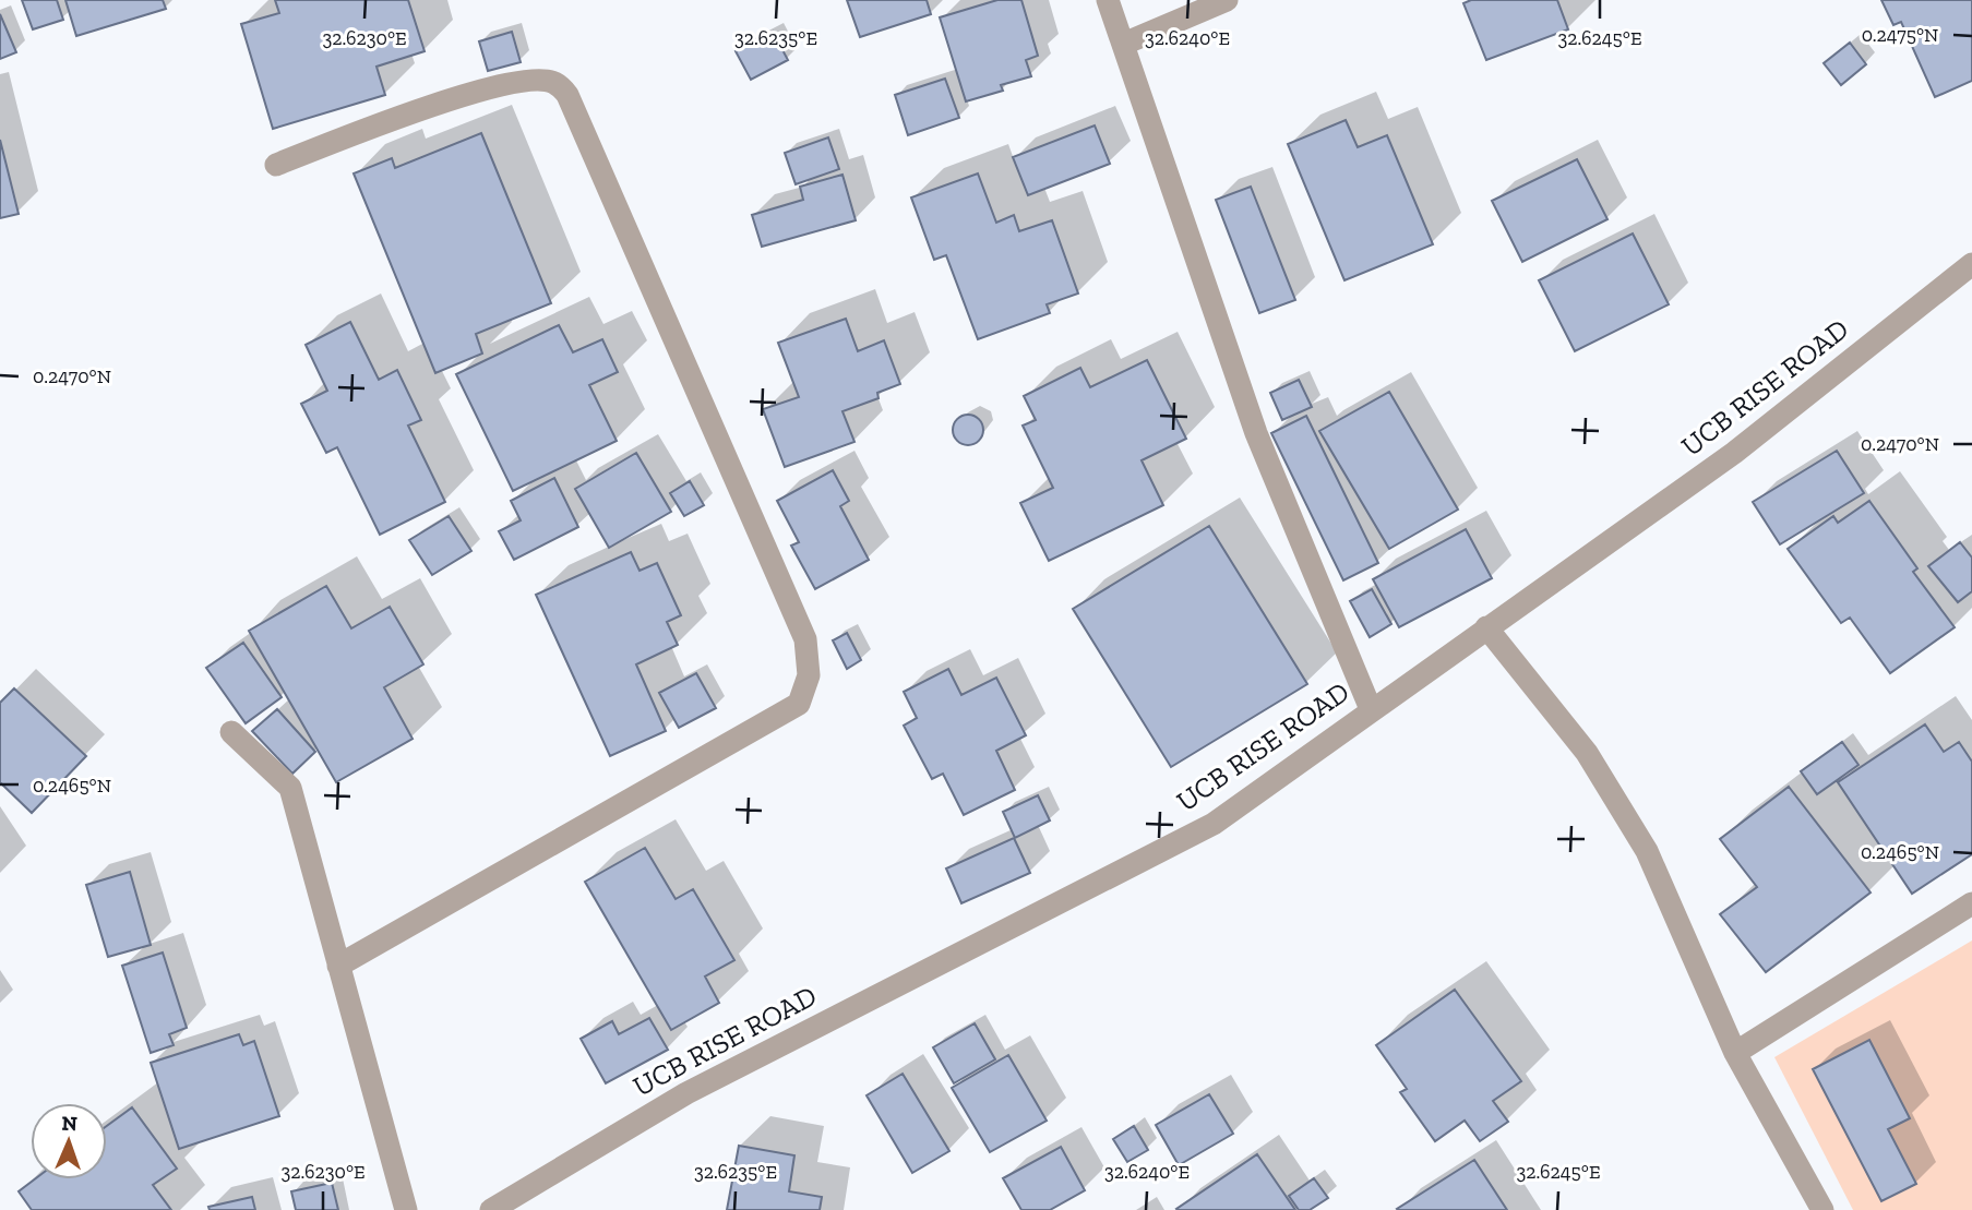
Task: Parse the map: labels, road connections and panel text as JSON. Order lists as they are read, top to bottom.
{
  "streets": {
    "street": ["UCB RISE ROAD"]
  },
  "north": "top",
  "coordinates": [
    "0.2475°N",
    "32.6230°E",
    "32.6235°E",
    "32.6240°E",
    "32.6245°E",
    "0.2470°N",
    "0.2465°N"
  ]
}
